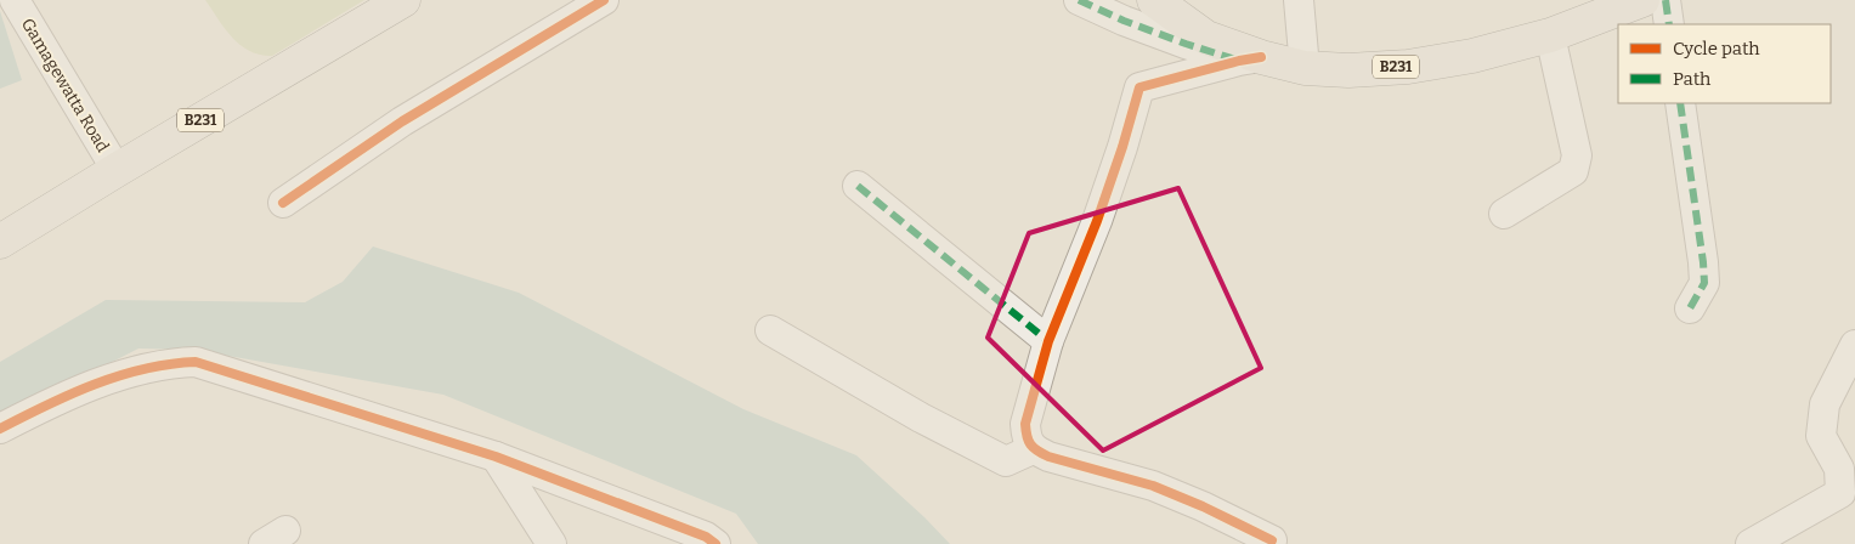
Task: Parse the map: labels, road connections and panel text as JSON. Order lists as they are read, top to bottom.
{
  "streets": {
    "main road": ["B231"],
    "street": ["Gamagewatta Road"]
  },
  "crossings": [
    ["B231", "Gamagewatta Road"]
  ],
  "legend": ["Cycle path", "Path"]
}
